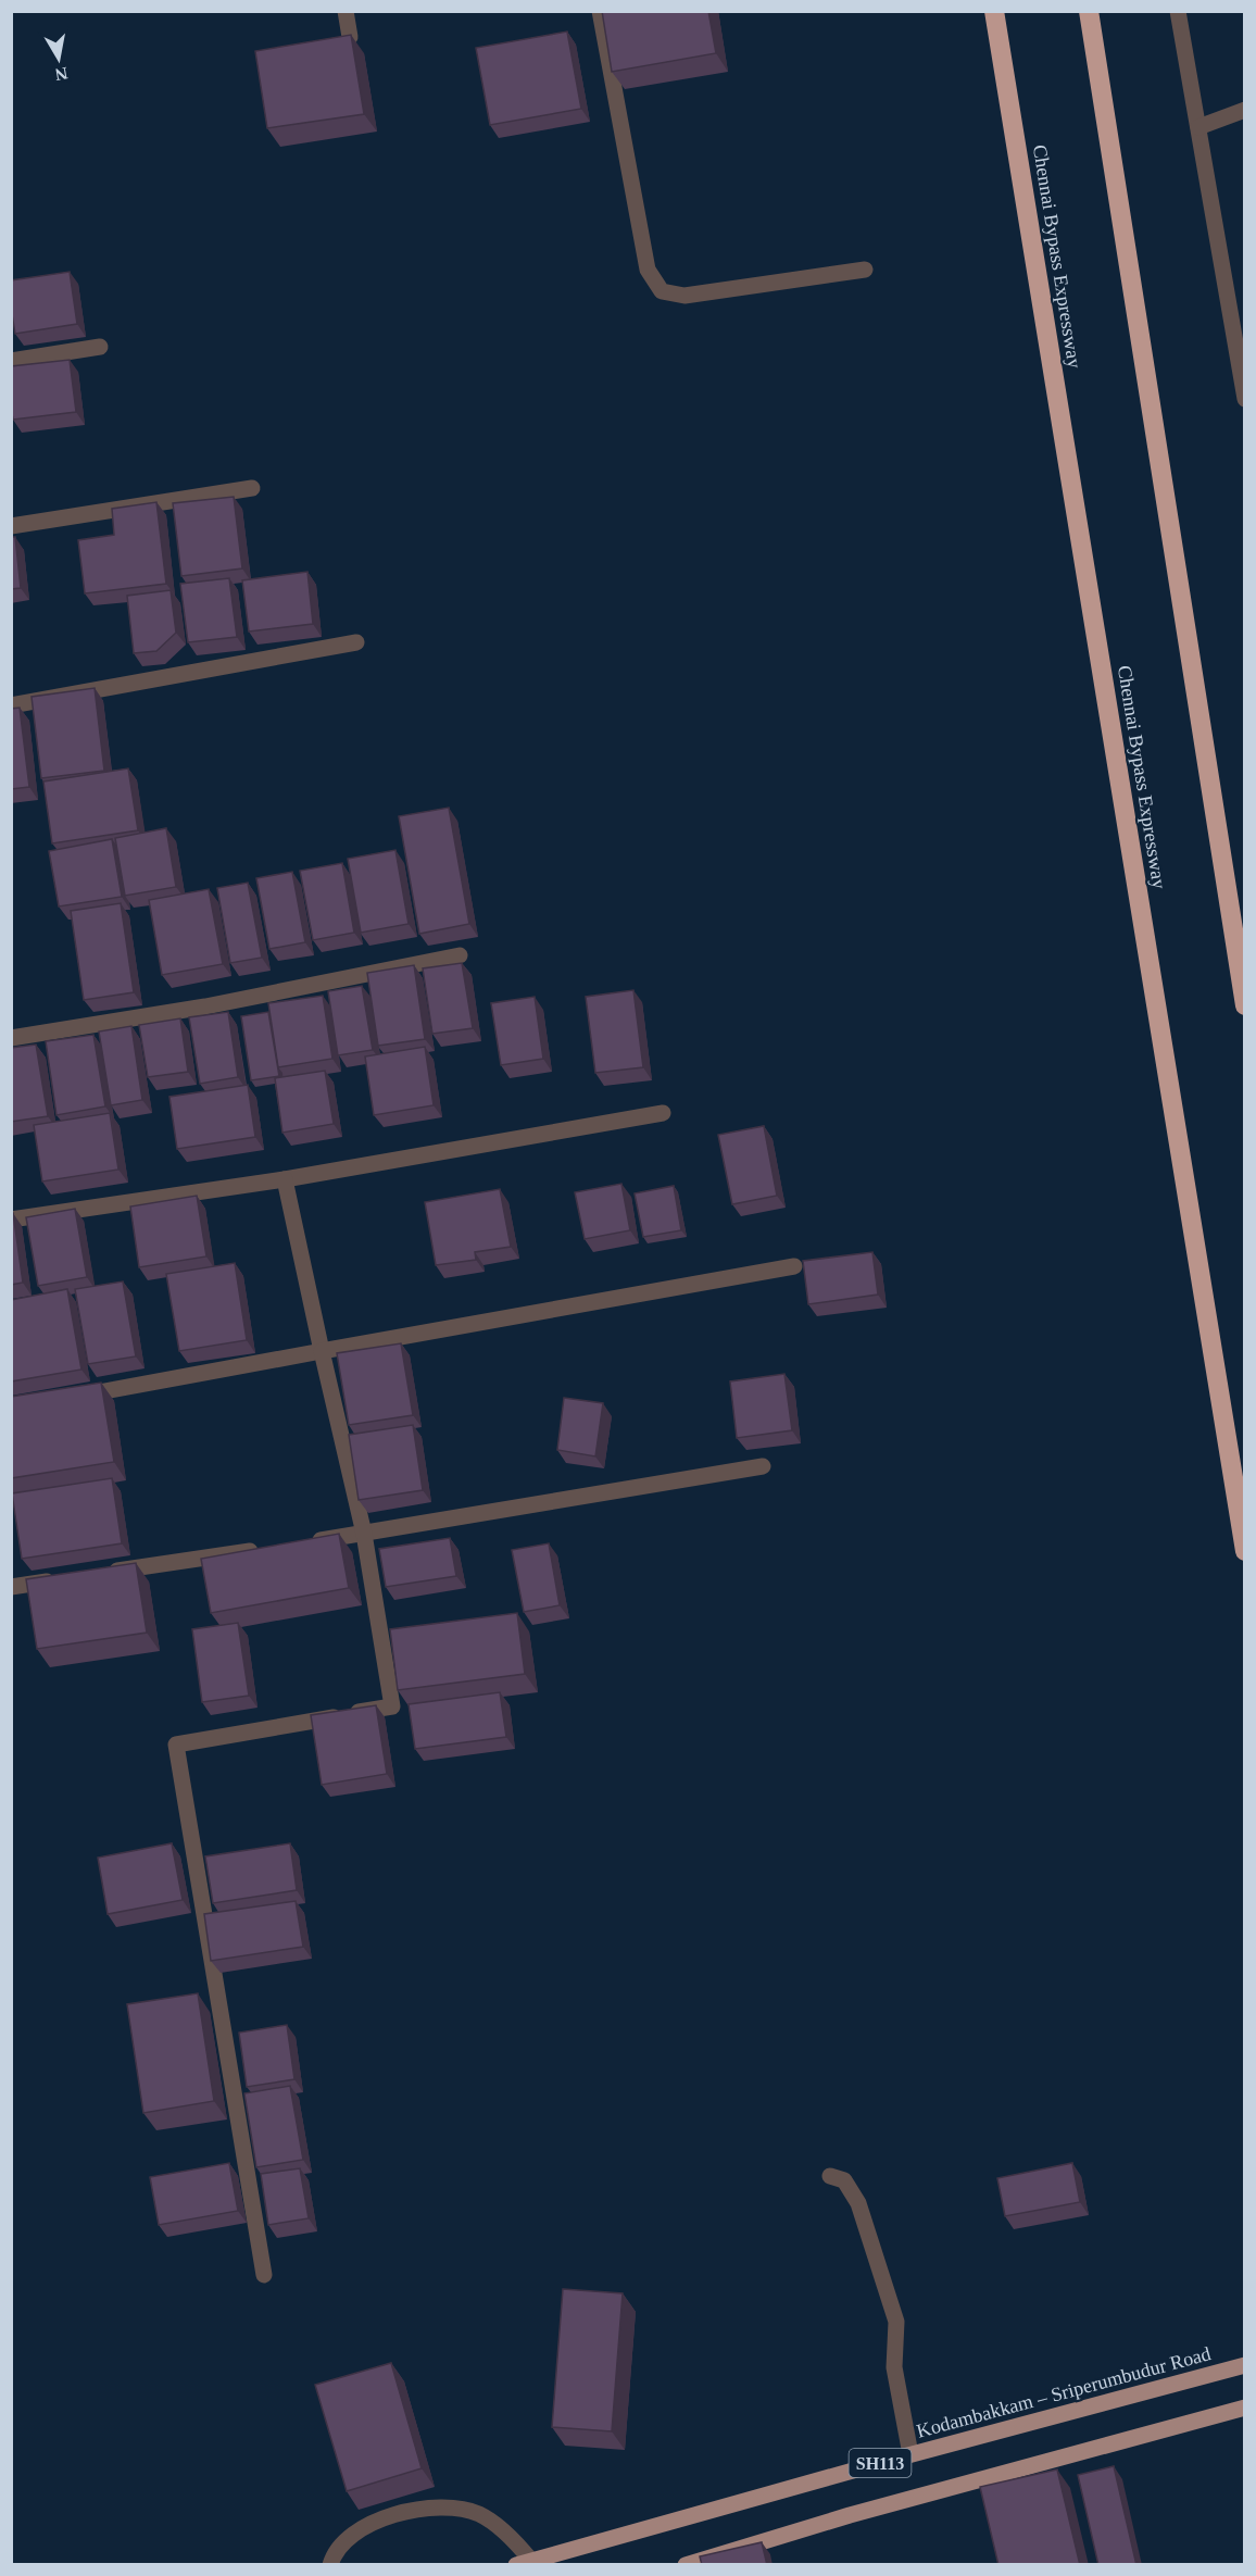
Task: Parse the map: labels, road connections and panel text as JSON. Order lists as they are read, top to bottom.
{
  "streets": {
    "highway": ["Chennai Bypass Expressway"],
    "main road": ["Kodambakkam – Sriperumbudur Road", "SH113"]
  },
  "north": "bottom"
}
